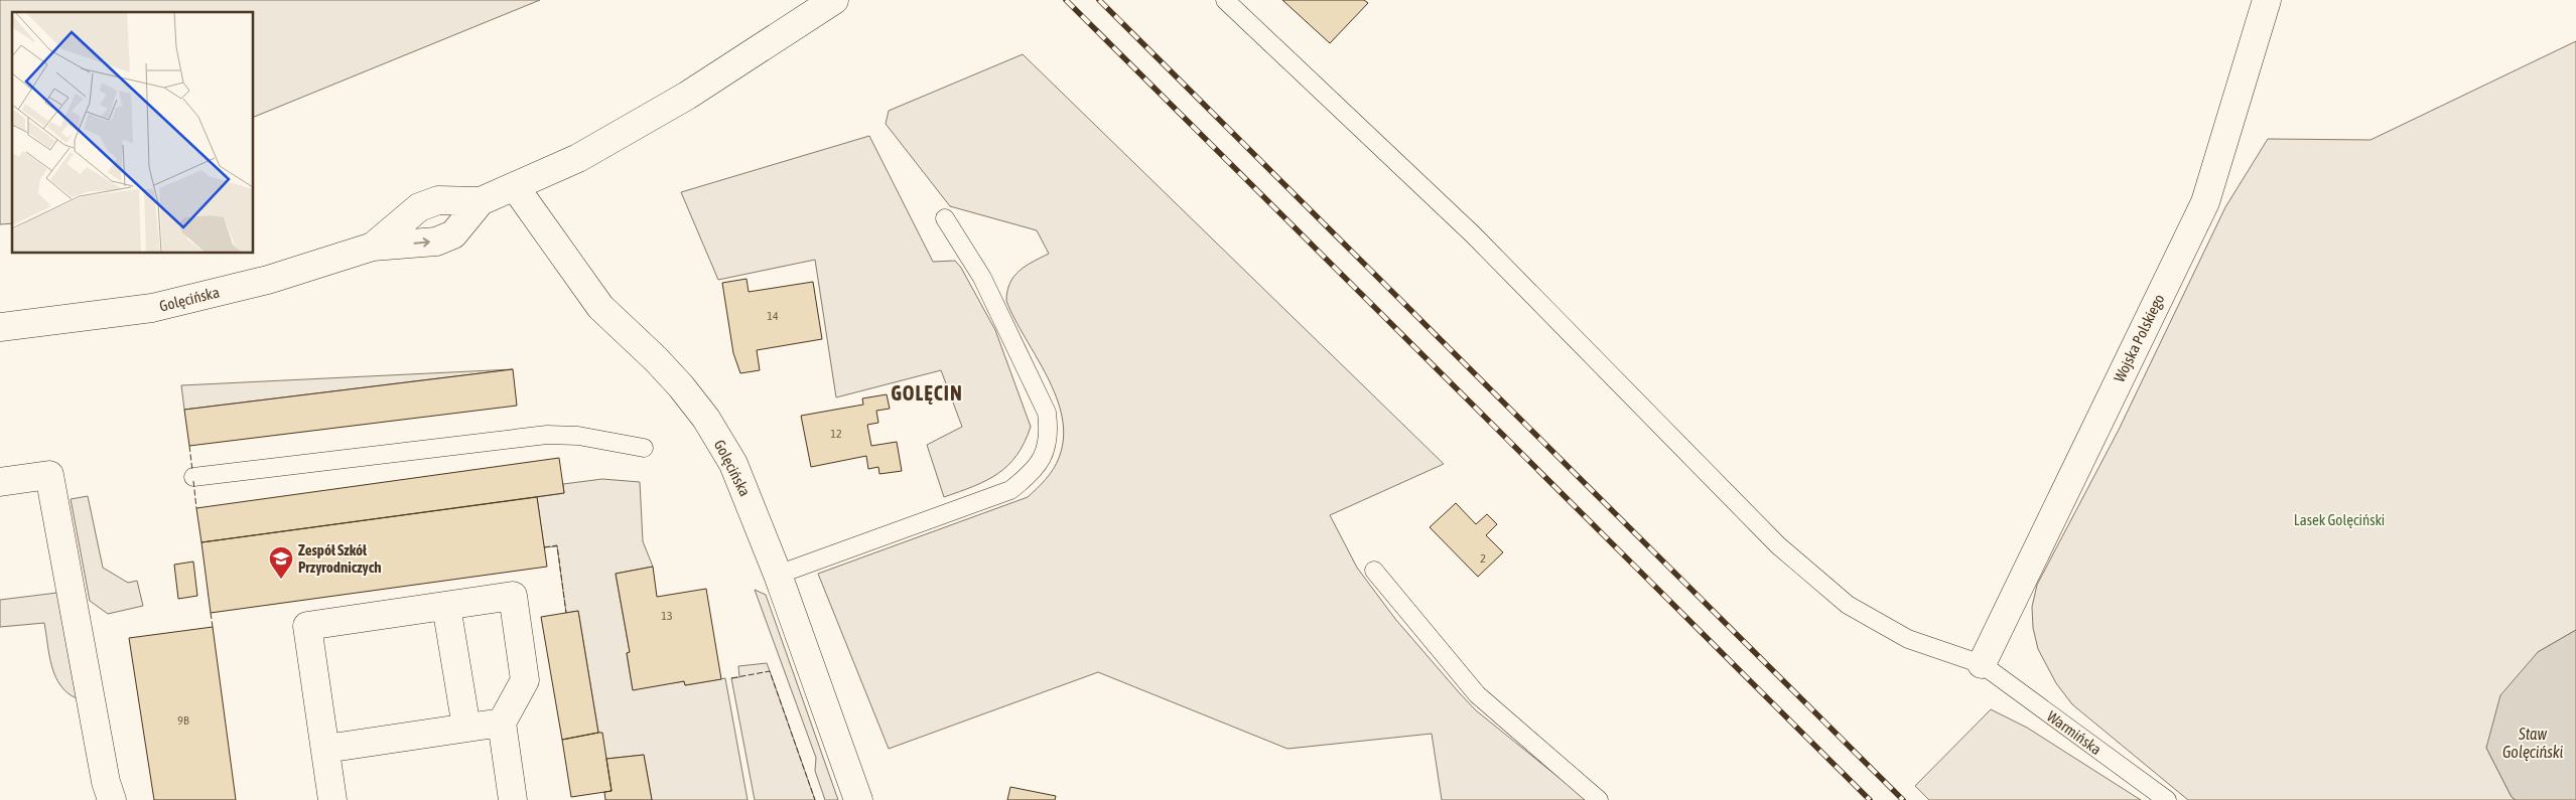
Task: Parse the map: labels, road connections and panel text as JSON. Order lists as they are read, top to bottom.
{
  "streets": {
    "street": ["Golęcińska", "Wojska Polskiego"],
    "lane": ["Warmińska"]
  },
  "crossings": [
    ["Wojska Polskiego", "Warmińska"]
  ],
  "districts": ["GOLĘCIN"],
  "water": ["Staw Golęciński"],
  "parks": ["Lasek Golęciński"],
  "places": {
    "school or university": ["Zespół Szkół Przyrodniczych"]
  },
  "house_numbers": [
    "14",
    "12",
    "2",
    "13",
    "9B"
  ]
}
